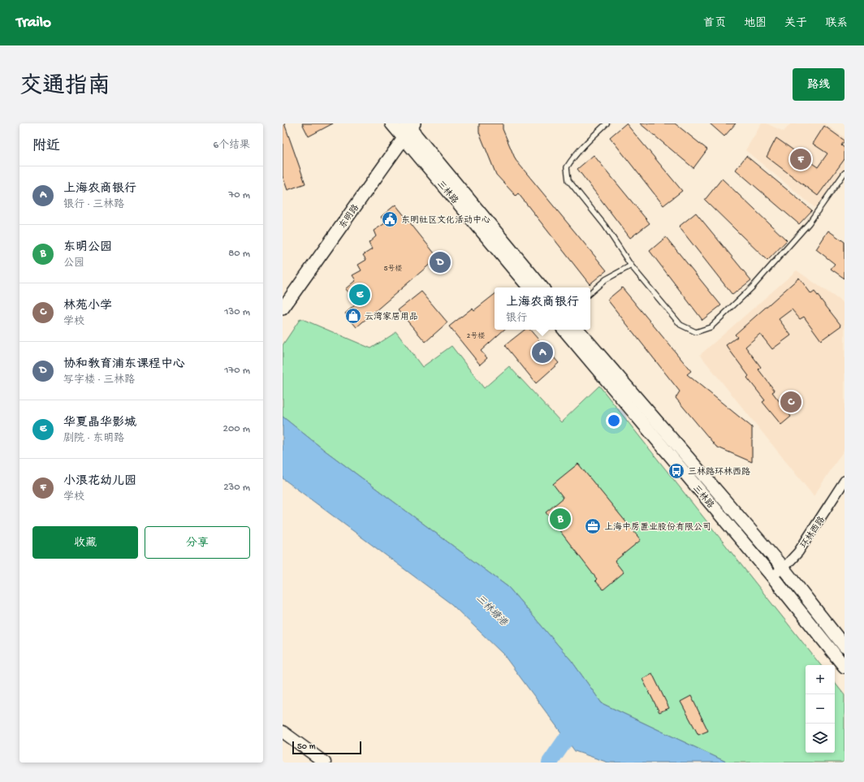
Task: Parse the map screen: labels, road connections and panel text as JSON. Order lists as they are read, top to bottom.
{
  "streets": {
    "main road": ["三林路", "东明路"],
    "street": ["环林西路"]
  },
  "crossings": [
    ["三林路", "东明路"],
    ["三林路", "环林西路"]
  ],
  "water": ["三林塘港"],
  "places": {
    "public building": ["东明社区文化活动中心"],
    "shop": ["云湾家居用品"],
    "bus stop": ["三林路环林西路"],
    "office": ["上海中房置业股份有限公司"]
  },
  "house_numbers": ["5号楼", "2号楼"],
  "scale_bar": "50 m",
  "page": {
    "header": "Trailo",
    "nav": [
      "首页",
      "地图",
      "关于",
      "联系"
    ],
    "title": "交通指南",
    "buttons": [
      "路线",
      ["收藏", "分享"]
    ],
    "heading": ["附近", "6个结果"],
    "pins": [
      "F",
      "D",
      "E",
      "A",
      "C",
      "B"
    ],
    "list": [
      {
        "mark": "A",
        "name": "上海农商银行",
        "note": "银行 · 三林路",
        "value": "70 m"
      },
      {
        "mark": "B",
        "name": "东明公园",
        "note": "公园",
        "value": "80 m"
      },
      {
        "mark": "C",
        "name": "林苑小学",
        "note": "学校",
        "value": "130 m"
      },
      {
        "mark": "D",
        "name": "协和教育浦东课程中心",
        "note": "写字楼 · 三林路",
        "value": "170 m"
      },
      {
        "mark": "E",
        "name": "华夏晶华影城",
        "note": "剧院 · 东明路",
        "value": "200 m"
      },
      {
        "mark": "F",
        "name": "小浪花幼儿园",
        "note": "学校",
        "value": "230 m"
      }
    ],
    "popup": ["上海农商银行", "银行"],
    "map_buttons": ["+", "−"],
    "scale": "50 m"
  }
}
